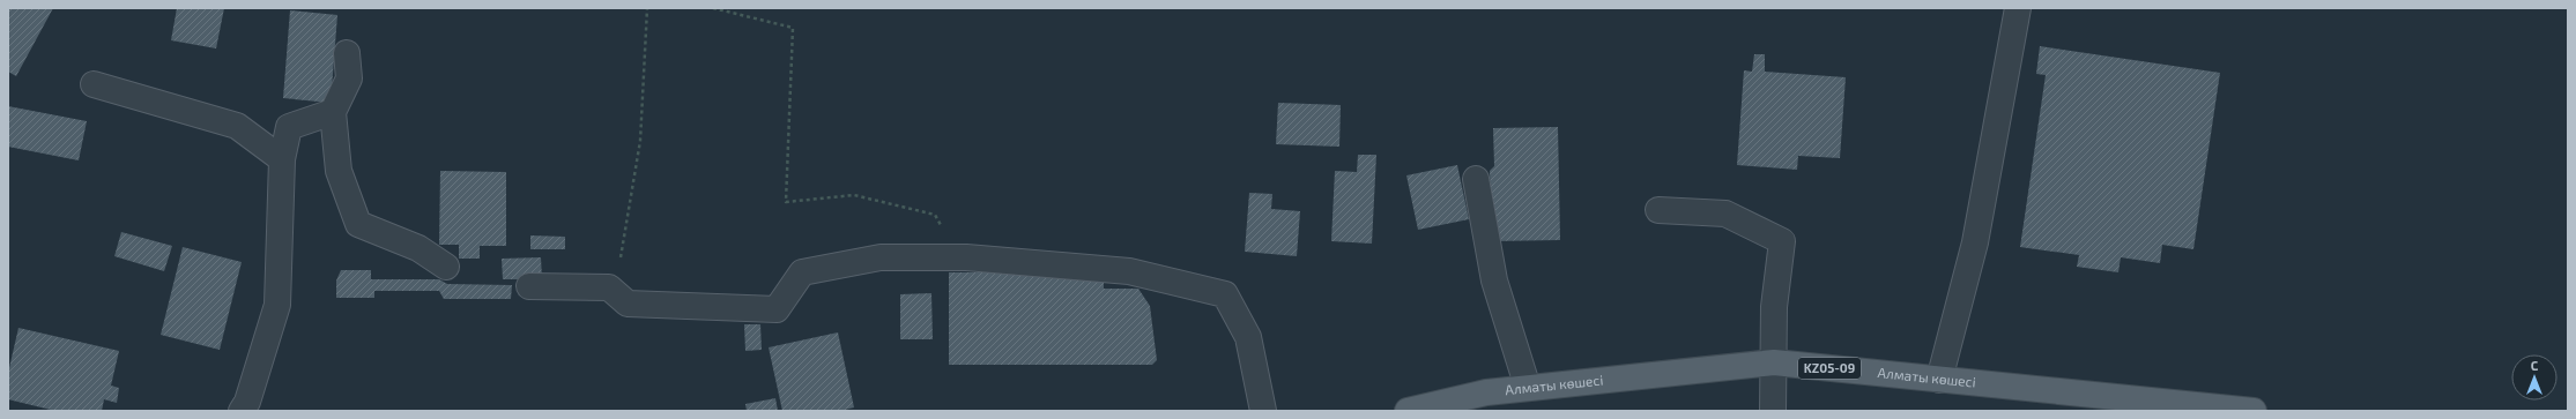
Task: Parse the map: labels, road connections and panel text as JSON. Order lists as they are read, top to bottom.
{
  "streets": {
    "main road": ["KZ05-09", "Алматы көшесі"]
  },
  "north": "top"
}
